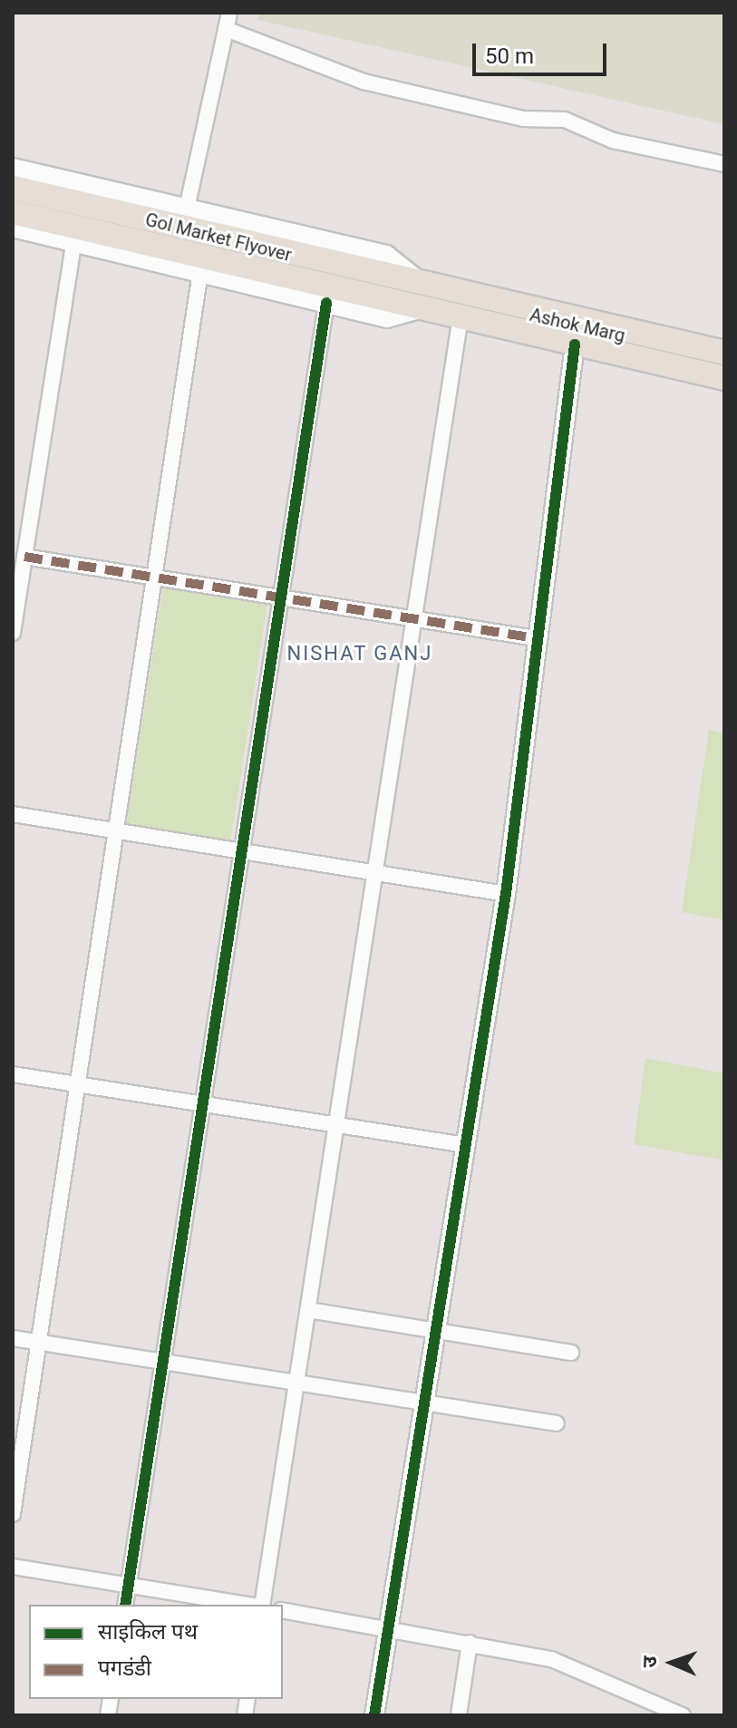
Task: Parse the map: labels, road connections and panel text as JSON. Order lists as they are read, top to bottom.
{
  "streets": {
    "main road": ["Gol Market Flyover", "Ashok Marg"]
  },
  "crossings": [
    ["Gol Market Flyover", "Ashok Marg"]
  ],
  "districts": ["NISHAT GANJ"],
  "legend": ["साइकिल पथ", "पगडंडी"],
  "scale_bar": "50 m",
  "north": "left"
}
